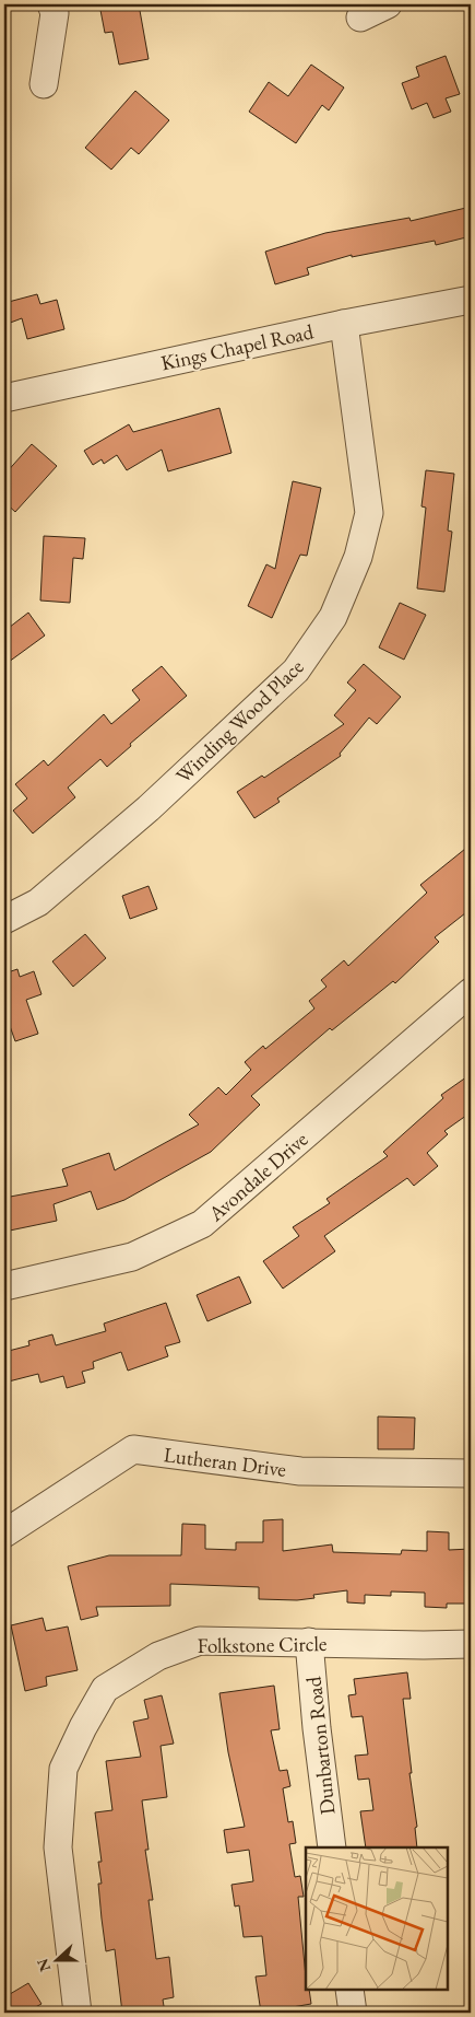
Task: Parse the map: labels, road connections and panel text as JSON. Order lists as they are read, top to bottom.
{
  "streets": {
    "street": [
      "Kings Chapel Road",
      "Winding Wood Place",
      "Avondale Drive",
      "Lutheran Drive",
      "Folkstone Circle",
      "Dunbarton Road"
    ]
  },
  "crossings": [
    ["Kings Chapel Road", "Winding Wood Place"],
    ["Folkstone Circle", "Dunbarton Road"]
  ],
  "north": "left"
}
